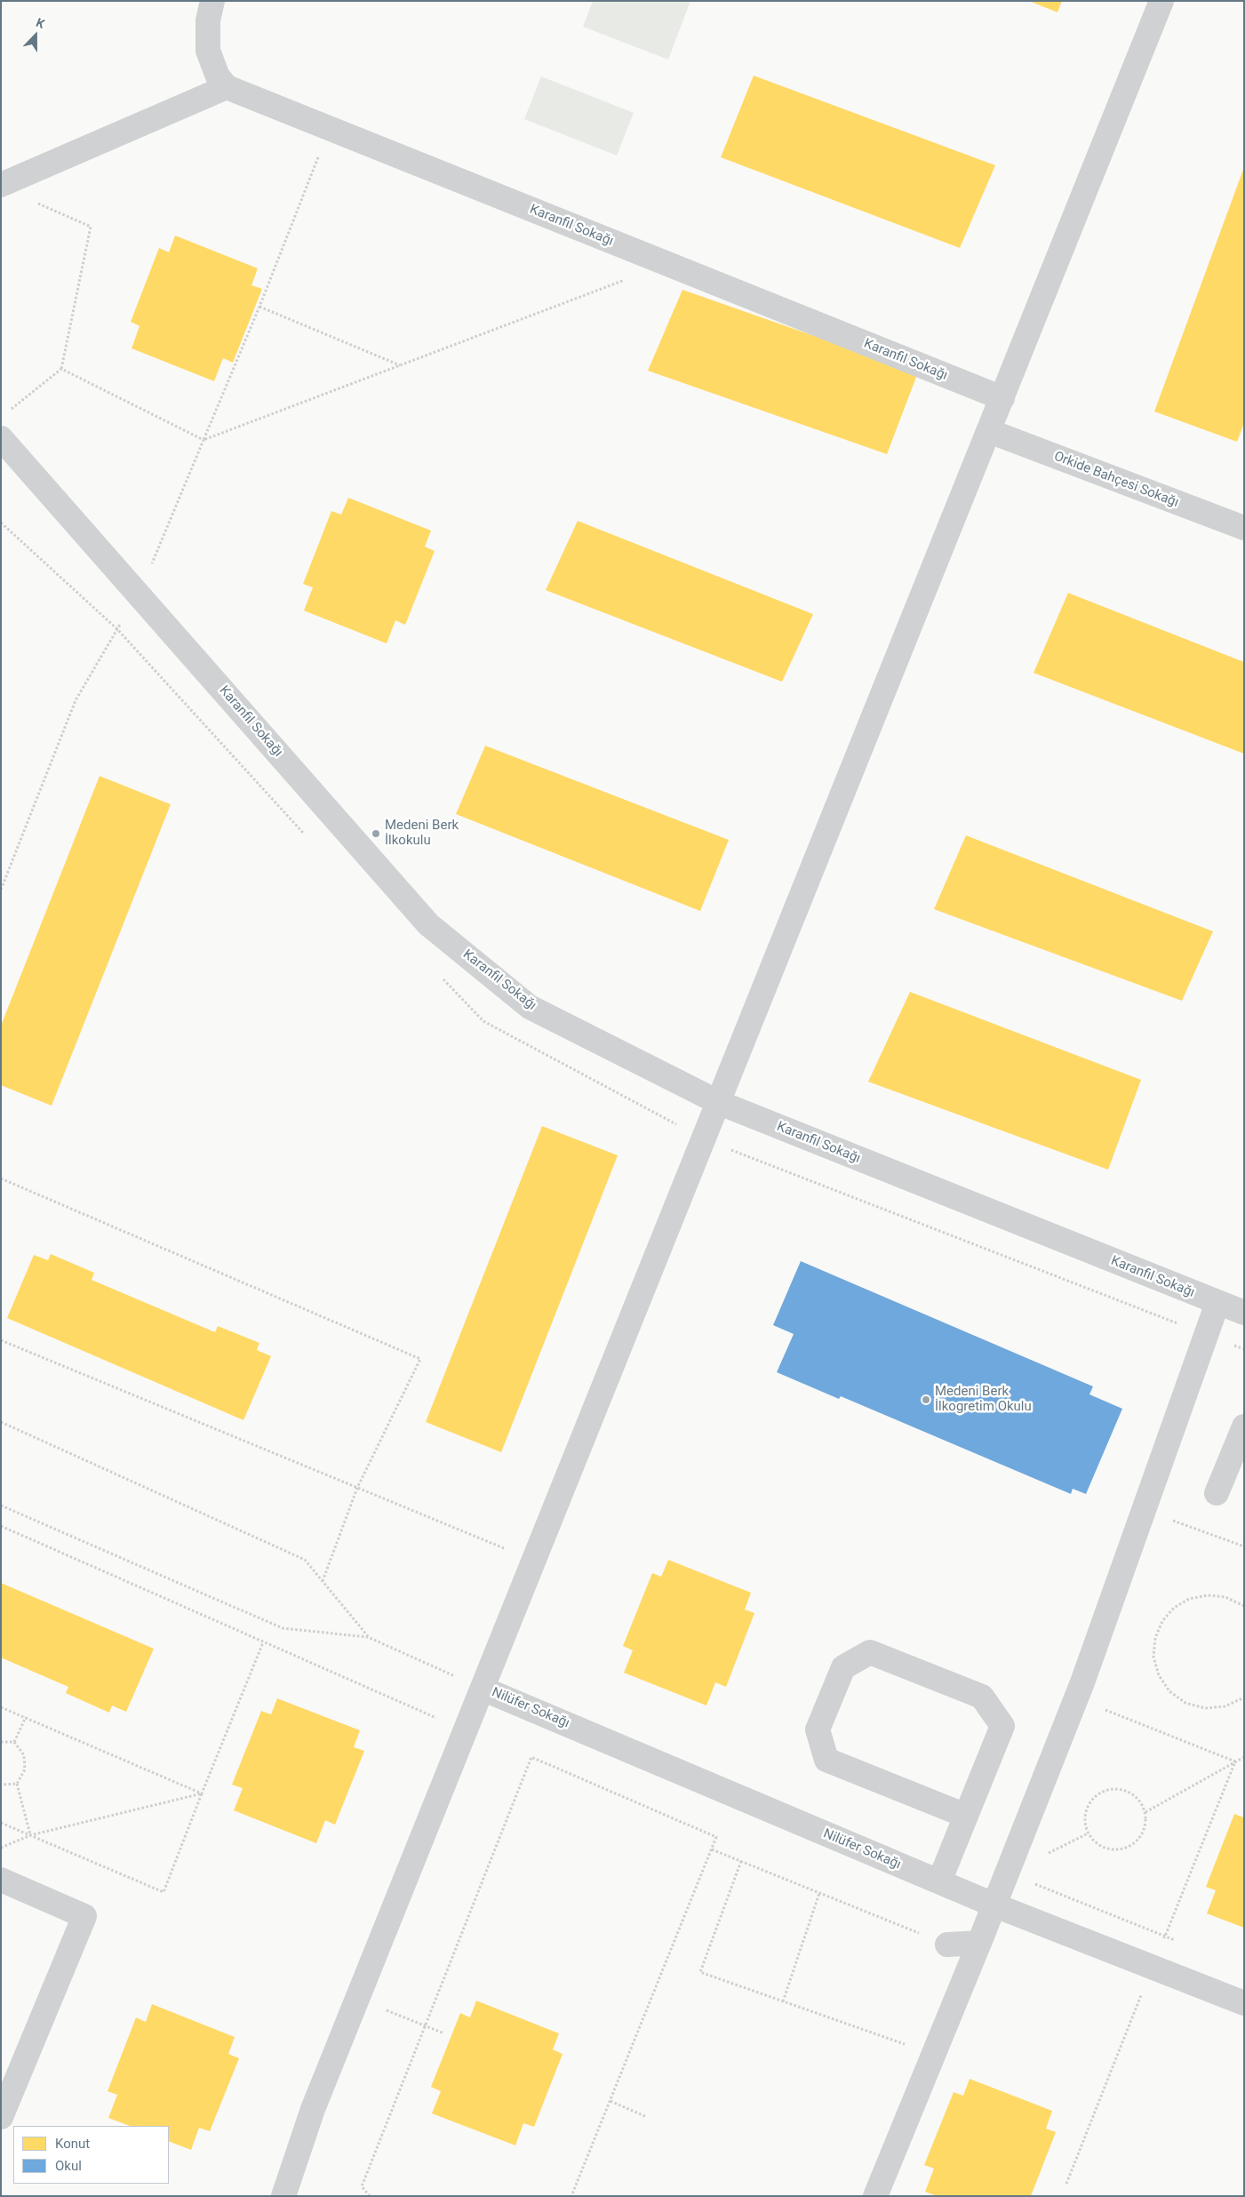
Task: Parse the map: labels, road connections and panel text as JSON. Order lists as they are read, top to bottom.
{
  "streets": {
    "street": ["Karanfil Sokağı", "Orkide Bahçesi Sokağı", "Nilüfer Sokağı"]
  },
  "places": ["Medeni Berk İlkokulu", "Medeni Berk İlkogretim Okulu"],
  "legend": ["Konut", "Okul"],
  "north": "top"
}
